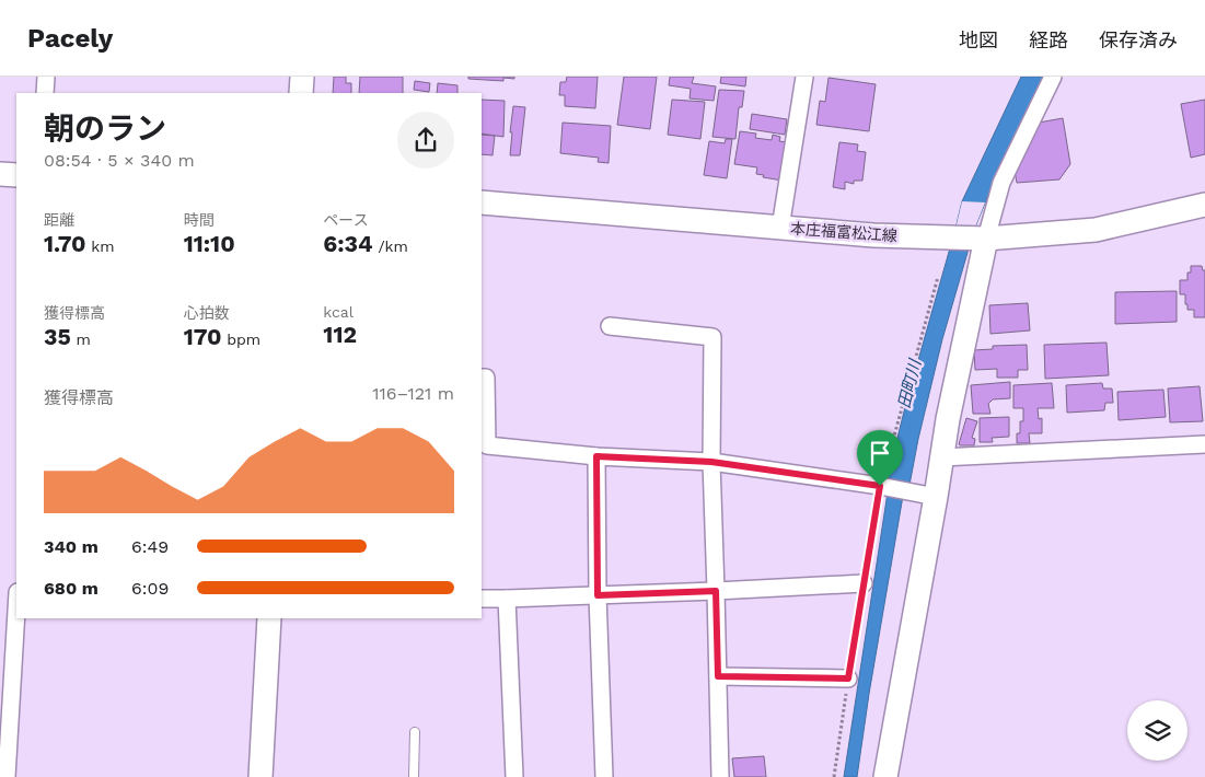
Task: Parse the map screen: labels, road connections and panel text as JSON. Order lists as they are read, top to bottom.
{
  "streets": {
    "main road": ["本庄福富松江線"]
  },
  "water": ["田町川"],
  "page": {
    "header": "Pacely",
    "nav": ["地図", "経路", "保存済み"],
    "heading": ["朝のラン", "08:54 · 5 × 340 m"],
    "stats": [
      ["距離", "1.70 km"],
      ["時間", "11:10"],
      ["ペース", "6:34 /km"],
      ["獲得標高", "35 m"],
      ["心拍数", "170 bpm"],
      ["kcal", "112"]
    ],
    "chart": ["獲得標高", "116–121 m"],
    "list": [
      {
        "name": "340 m",
        "note": "6:49"
      },
      {
        "name": "680 m",
        "note": "6:09"
      }
    ]
  }
}
